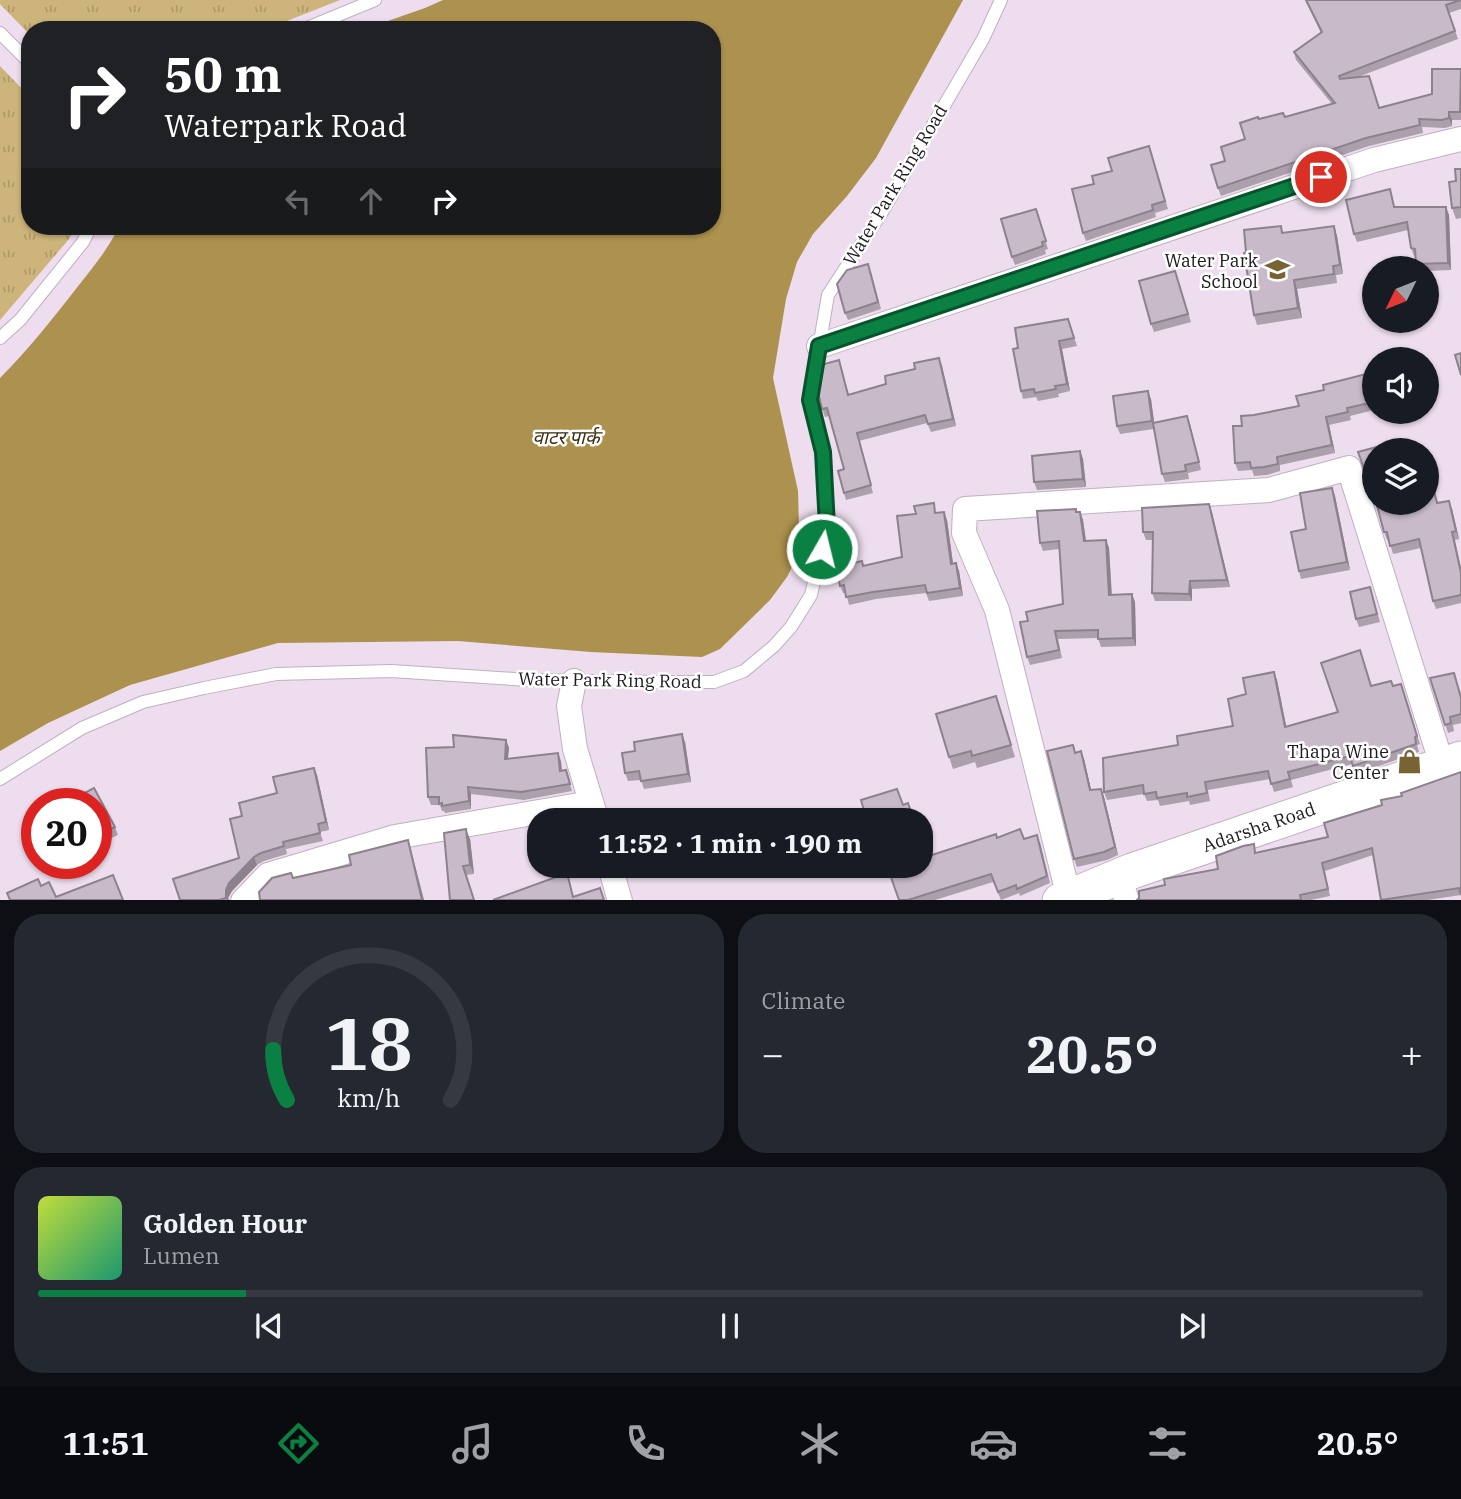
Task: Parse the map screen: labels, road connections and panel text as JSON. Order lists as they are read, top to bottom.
{
  "streets": {
    "main road": ["Adarsha Road"],
    "lane": ["Water Park Ring Road"]
  },
  "water": ["वाटर पार्क"],
  "places": {
    "school or university": ["Water Park School"],
    "shop": ["Thapa Wine Center"]
  },
  "north": "bottom left",
  "page": {
    "turn": ["50 m", "Waterpark Road"],
    "limit": "20",
    "trip": "11:52 · 1 min · 190 m",
    "tile": "Climate",
    "heat": ["−", "20.5°", "+"],
    "song": ["Golden Hour", "Lumen"],
    "tabs": ["11:51", "20.5°"],
    "gauge": ["18", "km/h"]
  }
}
